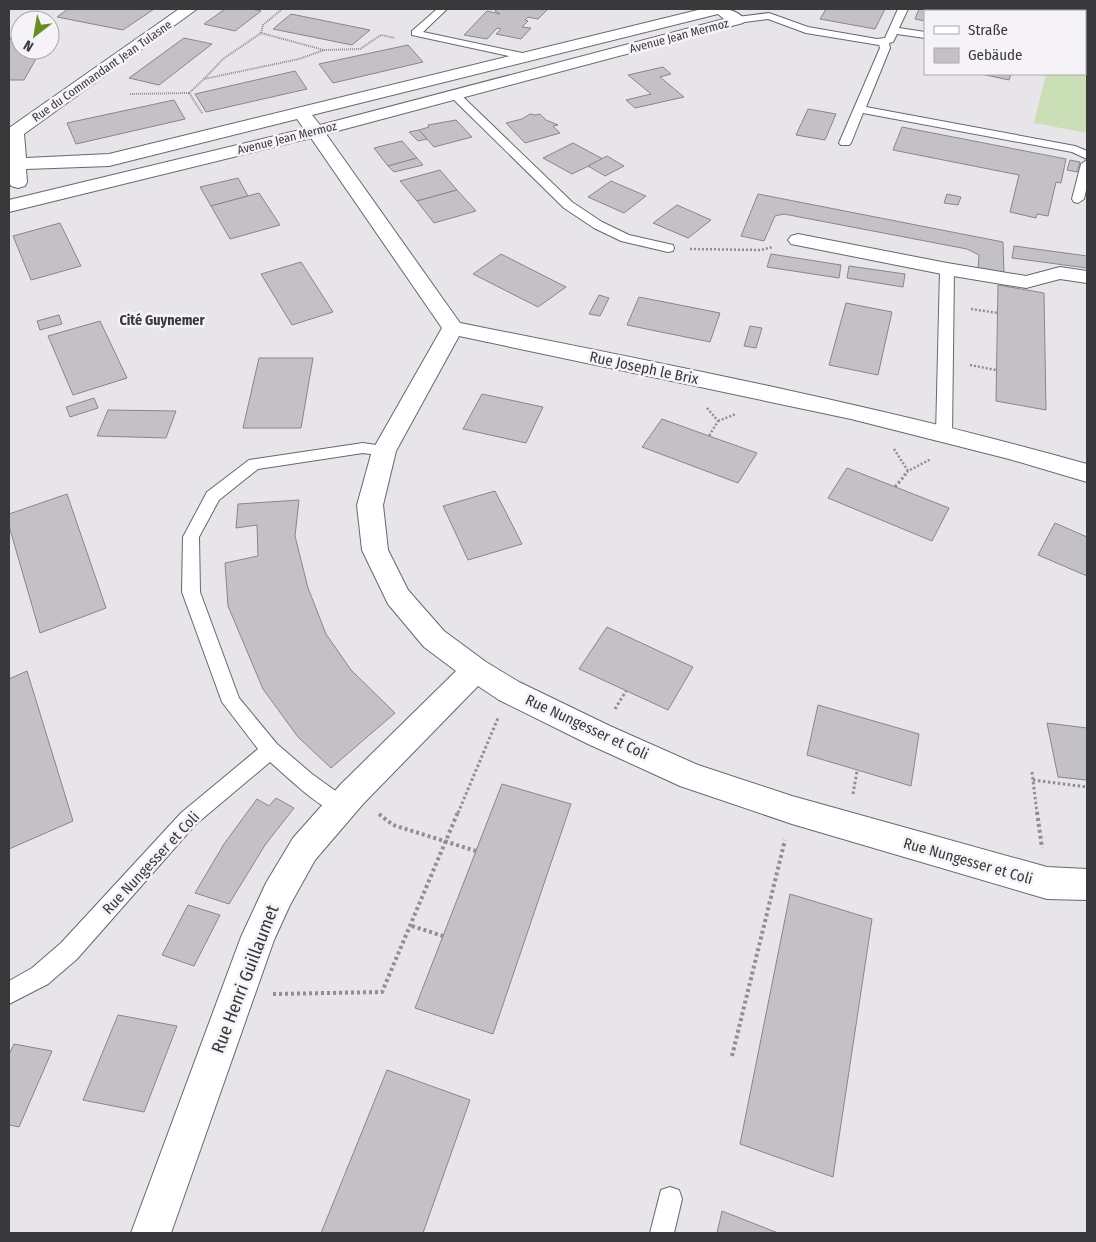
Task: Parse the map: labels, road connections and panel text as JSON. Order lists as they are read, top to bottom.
{
  "streets": {
    "street": [
      "Avenue Jean Mermoz",
      "Rue du Commandant Jean Tulasne",
      "Rue Joseph le Brix",
      "Rue Nungesser et Coli",
      "Rue Henri Guillaumet"
    ]
  },
  "crossings": [
    ["Avenue Jean Mermoz", "Rue du Commandant Jean Tulasne"],
    ["Rue Joseph le Brix", "Rue Nungesser et Coli"],
    ["Rue Nungesser et Coli", "Rue Henri Guillaumet"]
  ],
  "districts": ["Cité Guynemer"],
  "legend": ["Straße", "Gebäude"],
  "north": "bottom left"
}
